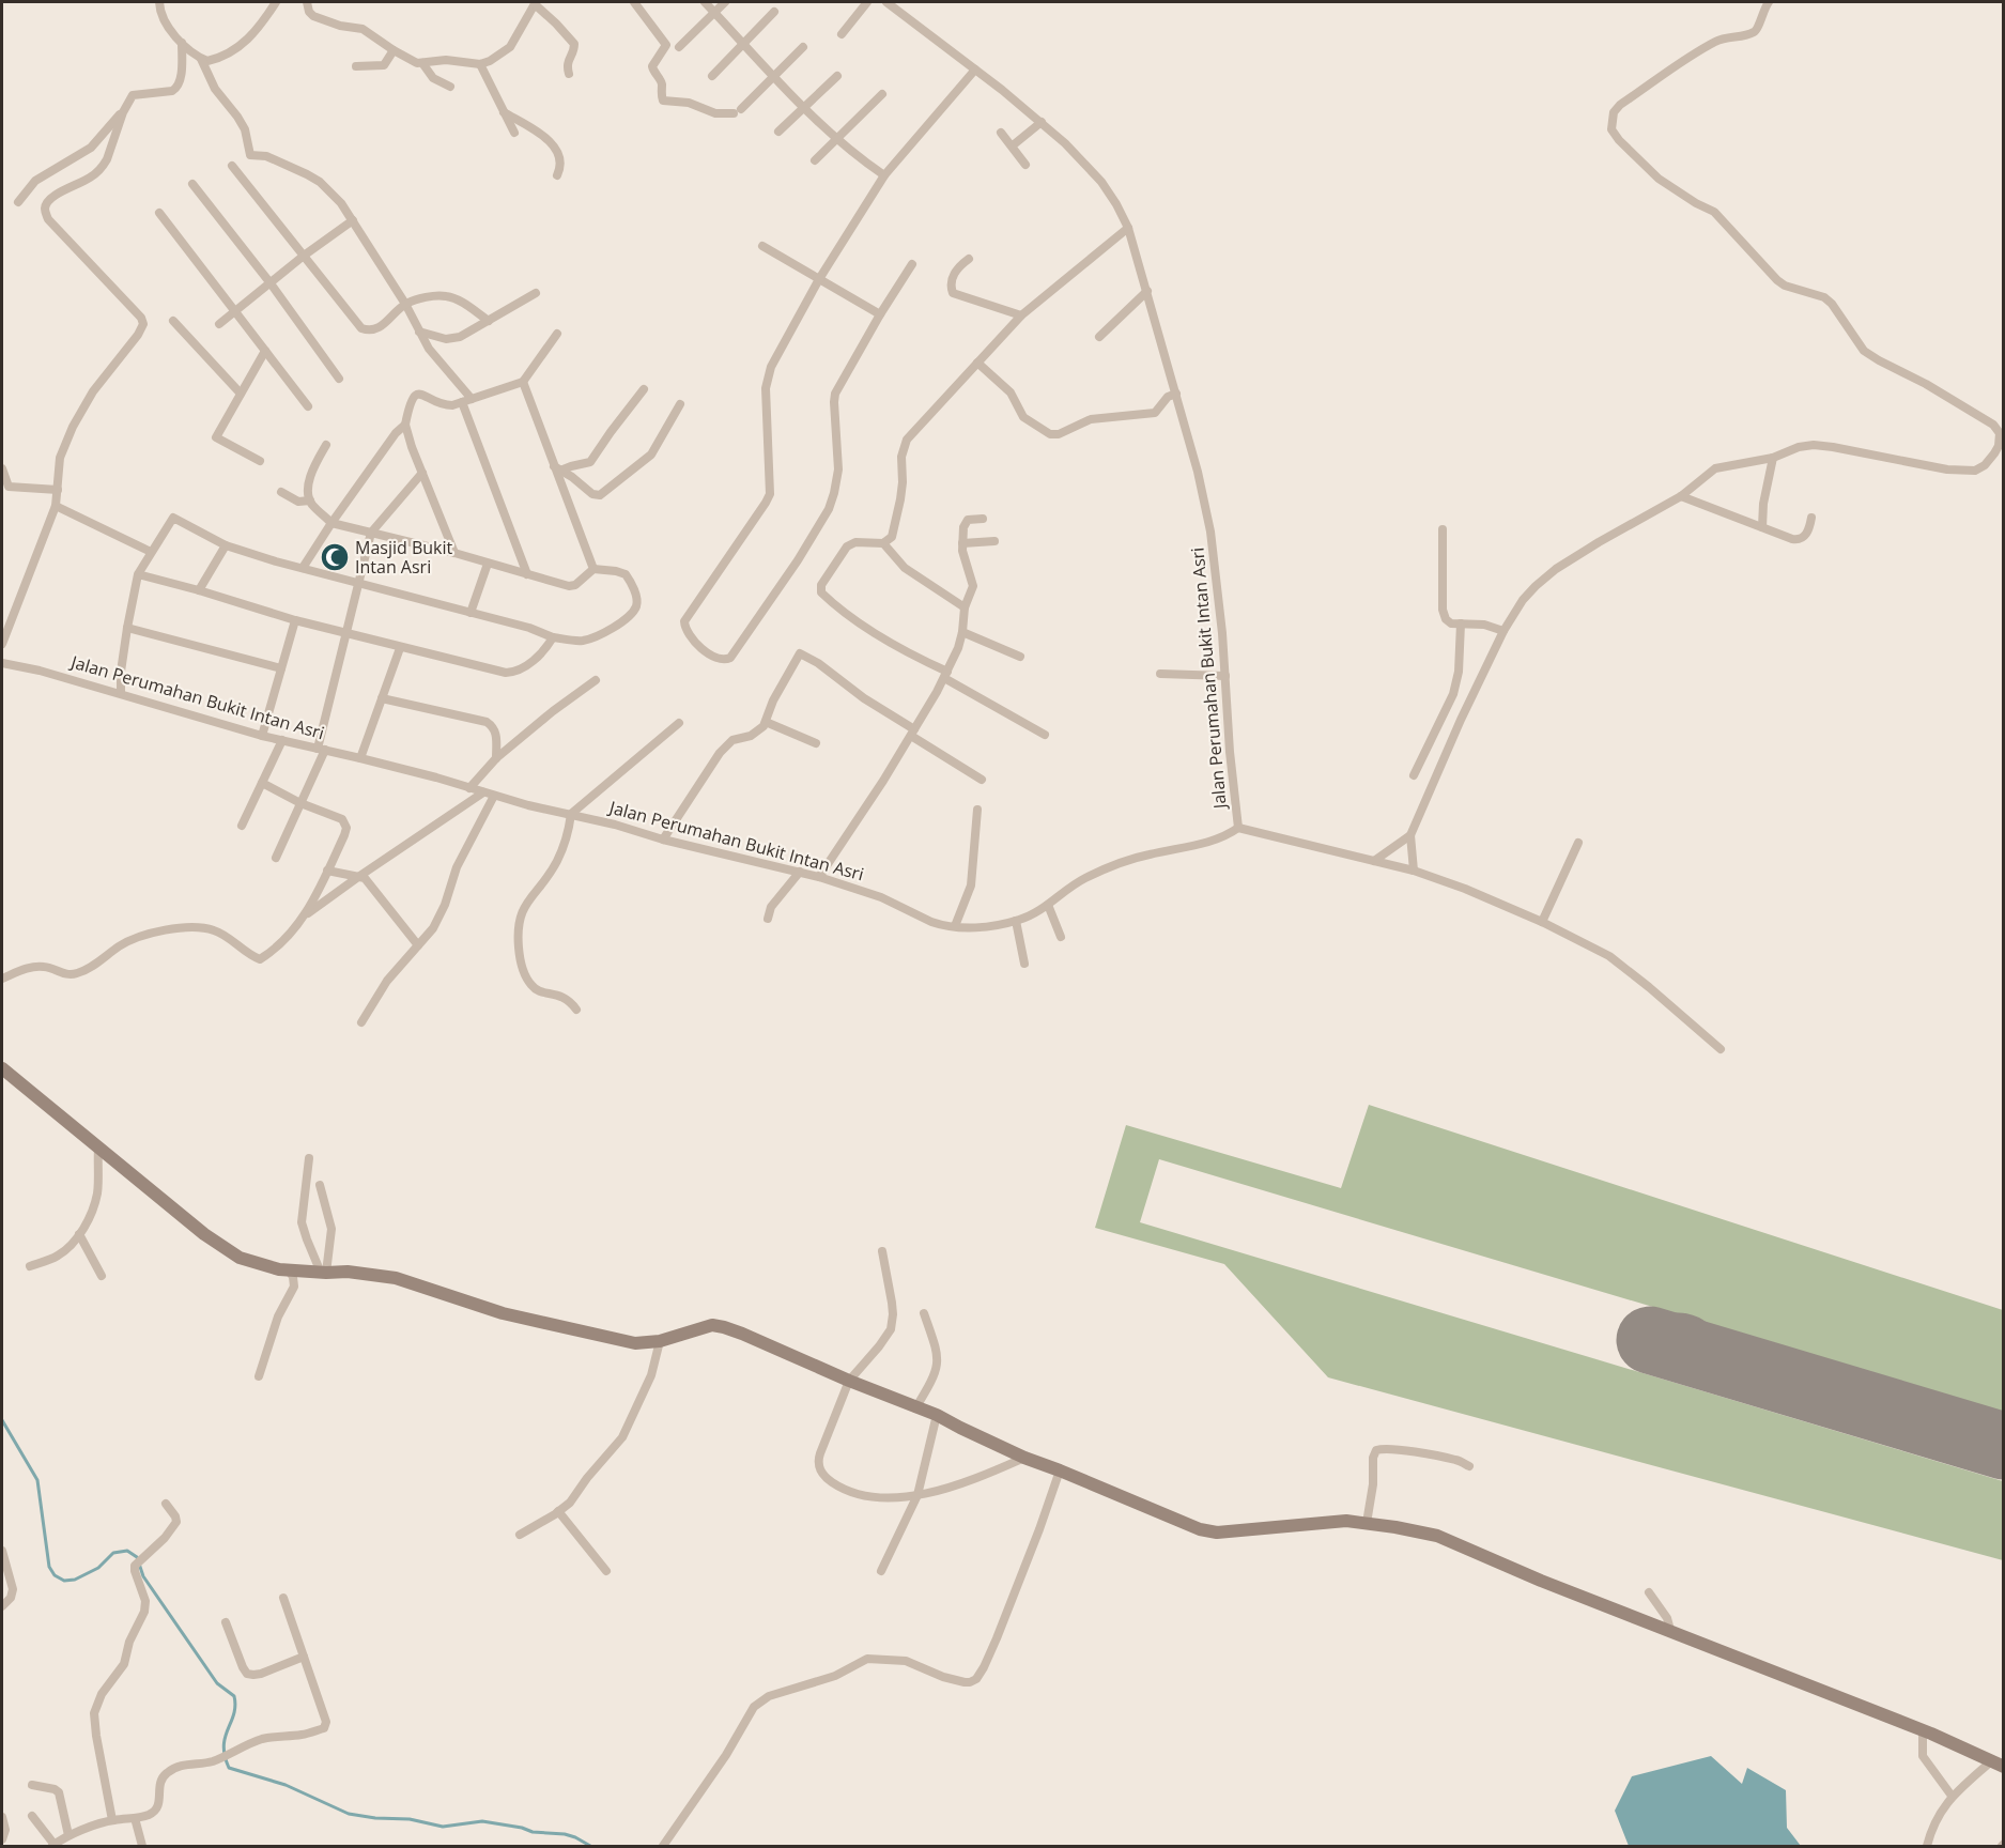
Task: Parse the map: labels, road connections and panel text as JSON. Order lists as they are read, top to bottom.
{
  "streets": {
    "street": ["Jalan Perumahan Bukit Intan Asri"]
  },
  "places": {
    "mosque": ["Masjid Bukit Intan Asri"]
  }
}
